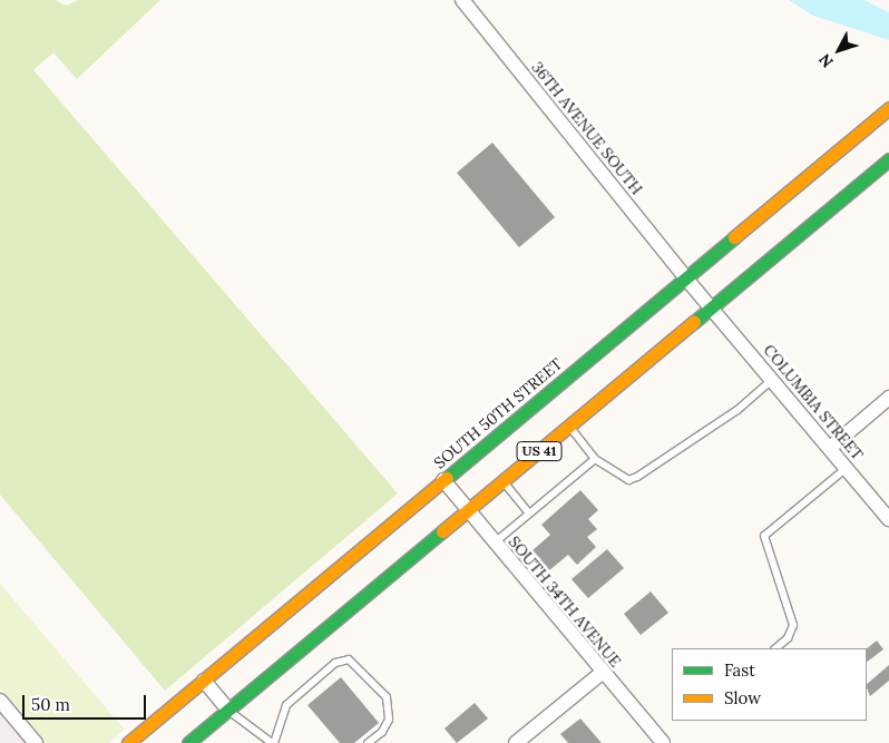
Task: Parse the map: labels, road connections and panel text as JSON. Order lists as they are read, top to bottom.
{
  "streets": {
    "main road": ["SOUTH 50TH STREET", "US 41"],
    "street": ["36TH AVENUE SOUTH", "COLUMBIA STREET", "SOUTH 34TH AVENUE"]
  },
  "crossings": [
    ["36TH AVENUE SOUTH", "COLUMBIA STREET"],
    ["36TH AVENUE SOUTH", "SOUTH 50TH STREET"],
    ["36TH AVENUE SOUTH", "US 41"],
    ["COLUMBIA STREET", "US 41"],
    ["SOUTH 50TH STREET", "SOUTH 34TH AVENUE"],
    ["US 41", "SOUTH 34TH AVENUE"]
  ],
  "legend": ["Fast", "Slow"],
  "scale_bar": "50 m",
  "north": "bottom left"
}
